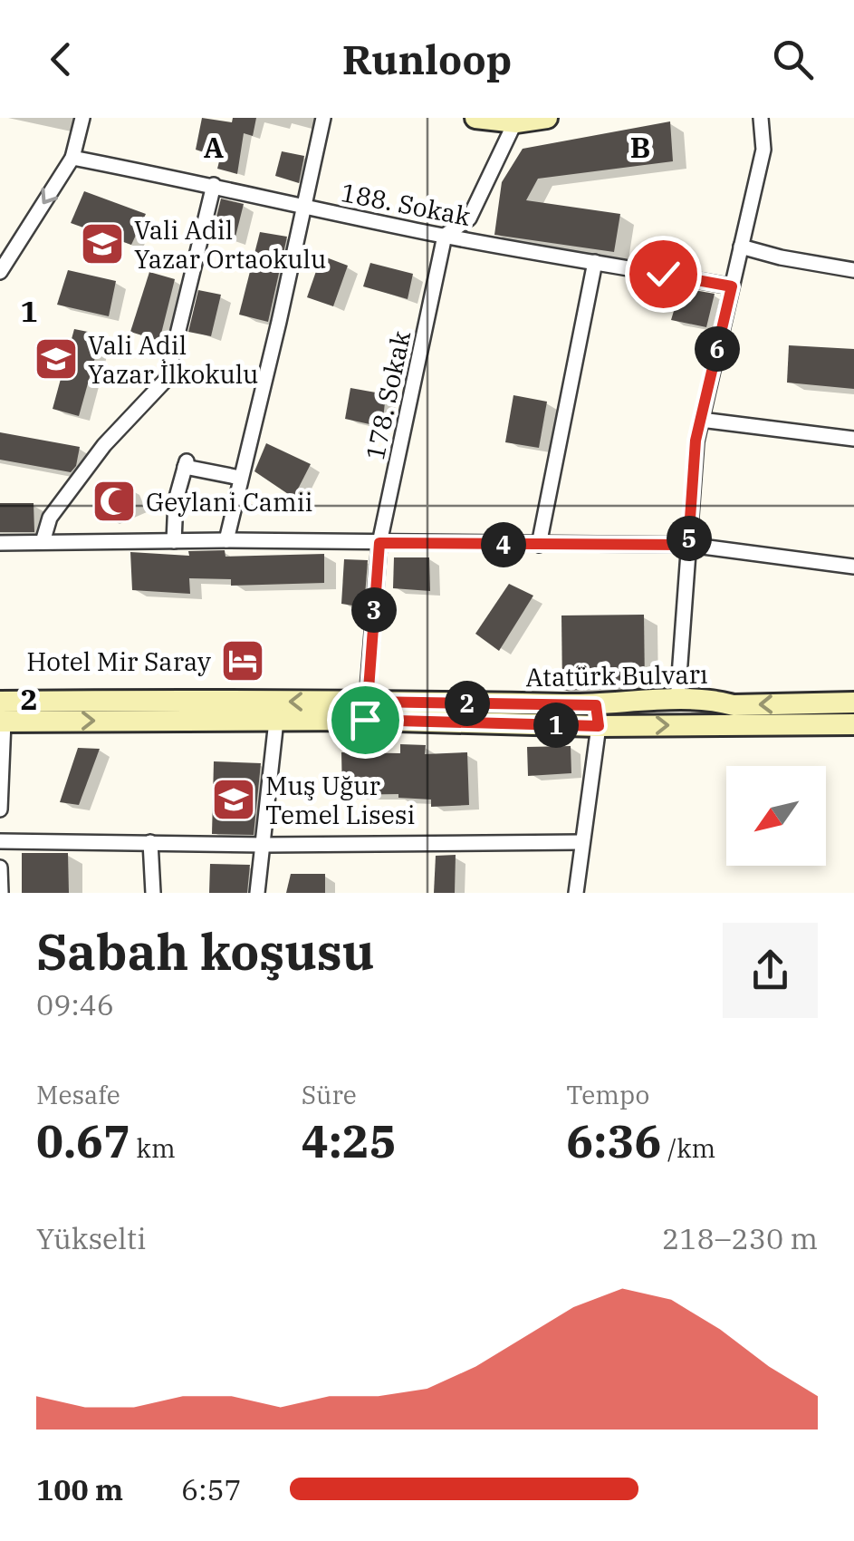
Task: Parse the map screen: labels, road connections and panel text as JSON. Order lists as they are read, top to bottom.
{
  "streets": {
    "main road": ["Atatürk Bulvarı"],
    "street": ["188. Sokak", "178. Sokak"]
  },
  "crossings": [
    ["188. Sokak", "178. Sokak"],
    ["178. Sokak", "Atatürk Bulvarı"]
  ],
  "places": {
    "school or university": ["Vali Adil Yazar Ortaokulu", "Vali Adil Yazar İlkokulu", "Muş Uğur Temel Lisesi"],
    "mosque": ["Geylani Camii"],
    "hotel": ["Hotel Mir Saray"]
  },
  "north": "bottom left",
  "page": {
    "header": "Runloop",
    "pins": [
      "6",
      "5",
      "4",
      "3",
      "2",
      "1"
    ],
    "heading": ["Sabah koşusu", "09:46"],
    "stats": [
      ["Mesafe", "0.67 km"],
      ["Süre", "4:25"],
      ["Tempo", "6:36 /km"]
    ],
    "chart": ["Yükselti", "218–230 m"],
    "list": [
      {
        "name": "100 m",
        "note": "6:57"
      }
    ]
  },
  "grid": {
    "columns": ["A", "B"],
    "rows": ["1", "2"]
  }
}
